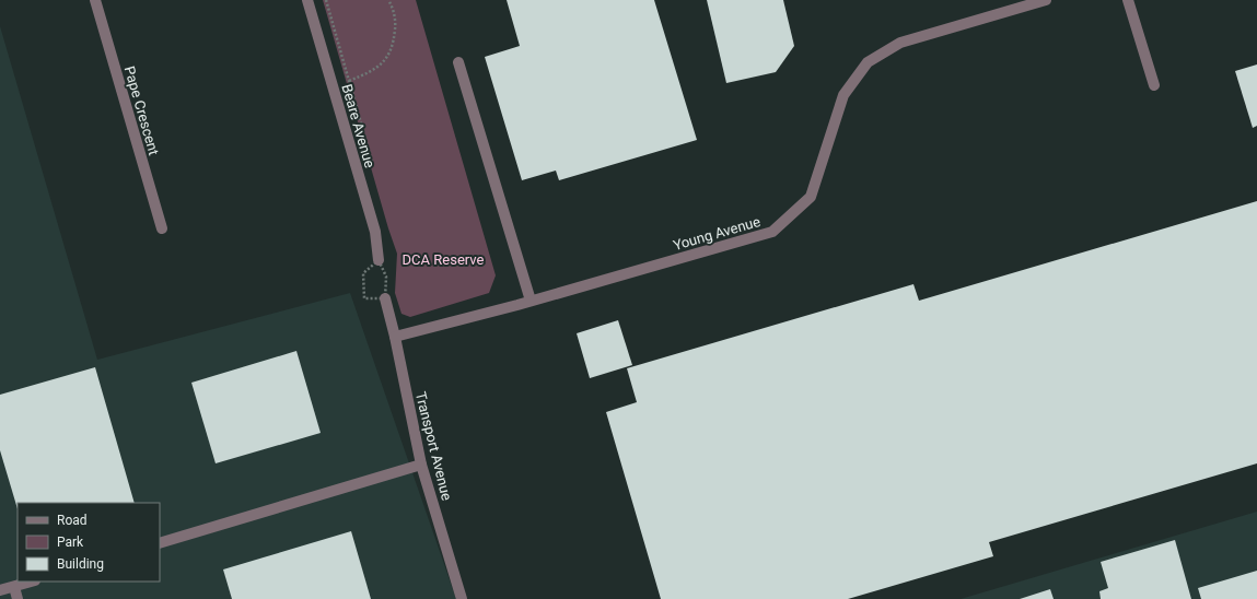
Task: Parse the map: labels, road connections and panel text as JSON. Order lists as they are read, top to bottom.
{
  "streets": {
    "street": [
      "Pape Crescent",
      "Beare Avenue",
      "Young Avenue",
      "Transport Avenue"
    ]
  },
  "crossings": [
    ["Young Avenue", "Transport Avenue"]
  ],
  "parks": ["DCA Reserve"],
  "legend": ["Road", "Park", "Building"]
}
